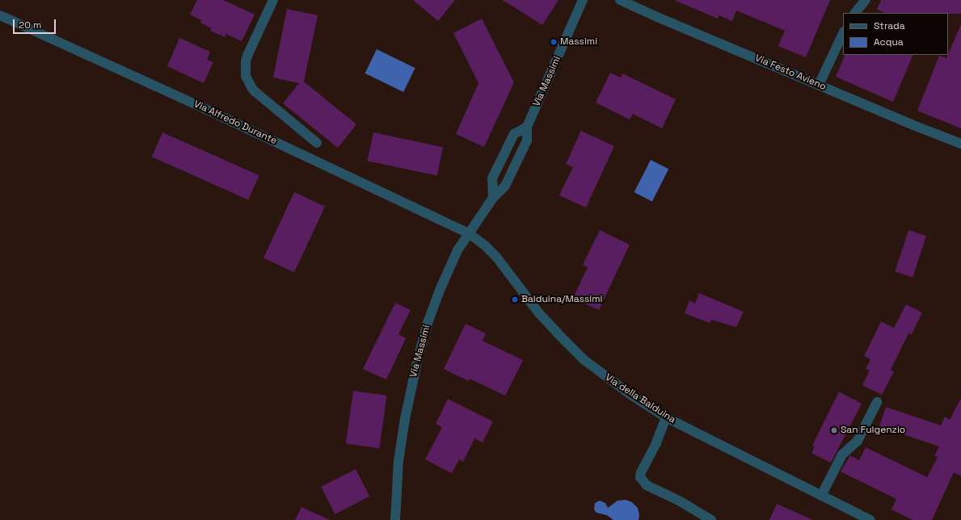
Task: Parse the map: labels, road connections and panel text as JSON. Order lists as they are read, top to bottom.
{
  "streets": {
    "street": [
      "Via Festo Avieno",
      "Via Massimi",
      "Via Alfredo Durante",
      "Via della Balduina"
    ]
  },
  "crossings": [
    ["Via Massimi", "Via Alfredo Durante"],
    ["Via Massimi", "Via della Balduina"],
    ["Via Alfredo Durante", "Via della Balduina"]
  ],
  "places": ["Massimi", "Balduina/Massimi", "San Fulgenzio"],
  "legend": ["Strada", "Acqua"],
  "scale_bar": "20 m"
}
